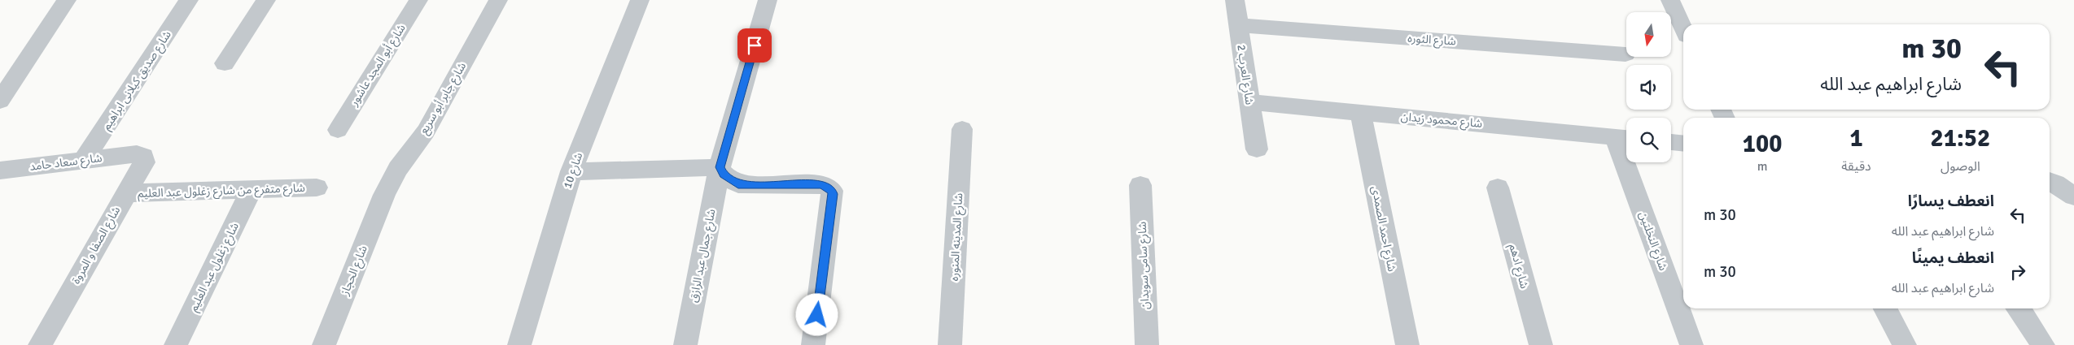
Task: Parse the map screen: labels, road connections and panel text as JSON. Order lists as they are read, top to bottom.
{
  "streets": {
    "street": [
      "شارع الثوره",
      "شارع أبو المجد عاشور",
      "شارع العرب 2",
      "شارع صديق كيلانى ابراهيم",
      "شارع جابر أبو سريع",
      "شارع محمود زيدان",
      "شارع سعاد حامد",
      "شارع 10",
      "شارع متفرع من شارع زغلول عبد العليم",
      "شارع احمد الصمدى",
      "شارع المدينه المنوره",
      "شارع النخلتين",
      "شارع الصفا و المروة",
      "شارع جمال عبد الرازق",
      "شارع سامى سويدان",
      "شارع ادهم",
      "شارع زغلول عبد العليم",
      "شارع الحجاز"
    ]
  },
  "crossings": [
    ["شارع الثوره", "شارع العرب 2"],
    ["شارع العرب 2", "شارع محمود زيدان"],
    ["شارع صديق كيلانى ابراهيم", "شارع سعاد حامد"],
    ["شارع جابر أبو سريع", "شارع الحجاز"],
    ["شارع محمود زيدان", "شارع احمد الصمدى"],
    ["شارع محمود زيدان", "شارع النخلتين"],
    ["شارع سعاد حامد", "شارع الصفا و المروة"],
    ["شارع متفرع من شارع زغلول عبد العليم", "شارع الصفا و المروة"],
    ["شارع متفرع من شارع زغلول عبد العليم", "شارع زغلول عبد العليم"]
  ],
  "north": "bottom",
  "page": {
    "turn": ["30 m", "شارع ابراهيم عبد الله"],
    "eta": [
      "21:52",
      "الوصول",
      "1",
      "دقيقة",
      "100",
      "m"
    ],
    "list": [
      {
        "name": "انعطف يسارًا",
        "note": "شارع ابراهيم عبد الله",
        "value": "30 m"
      },
      {
        "name": "انعطف يمينًا",
        "note": "شارع ابراهيم عبد الله",
        "value": "30 m"
      }
    ]
  }
}
